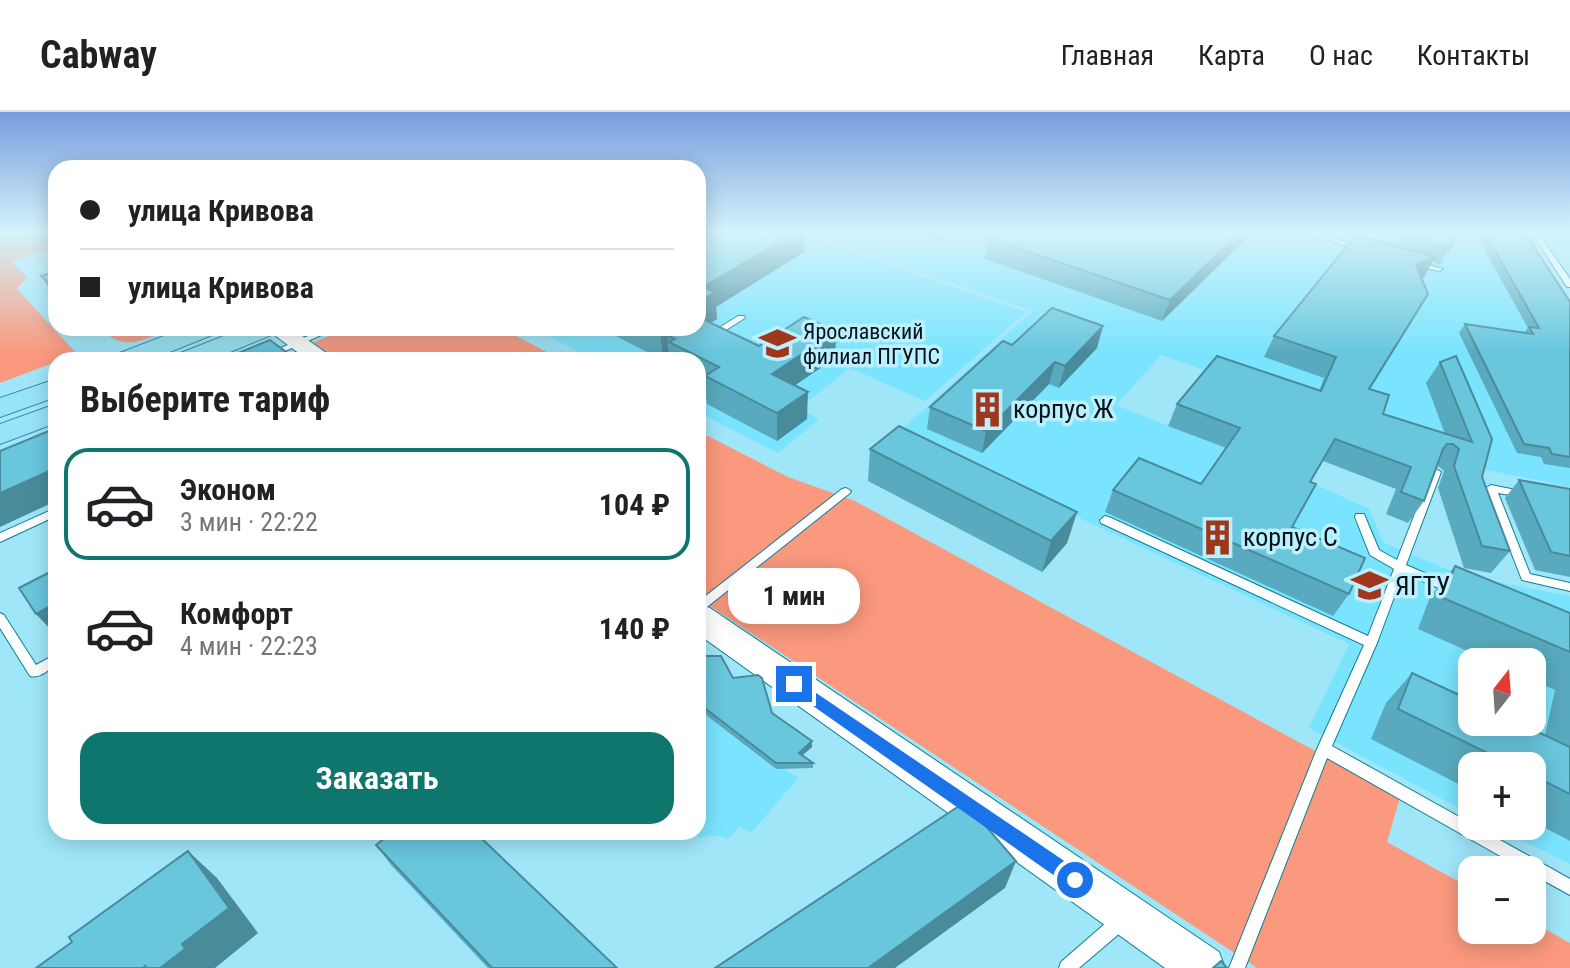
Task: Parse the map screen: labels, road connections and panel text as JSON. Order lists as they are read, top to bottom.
{
  "places": {
    "school or university": ["Ярославский филиал ПГУПС", "ЯГТУ"],
    "building": ["корпус Ж", "корпус С"]
  },
  "north": "top",
  "page": {
    "header": "Cabway",
    "nav": [
      "Главная",
      "Карта",
      "О нас",
      "Контакты"
    ],
    "banner": ["улица Кривова", "улица Кривова"],
    "heading": "Выберите тариф",
    "list": [
      {
        "name": "Эконом",
        "note": "3 мин · 22:22",
        "value": "104 ₽"
      },
      {
        "name": "Комфорт",
        "note": "4 мин · 22:23",
        "value": "140 ₽"
      }
    ],
    "bubble": "1 мин",
    "map_buttons": ["+", "−"],
    "buttons": "Заказать"
  }
}
